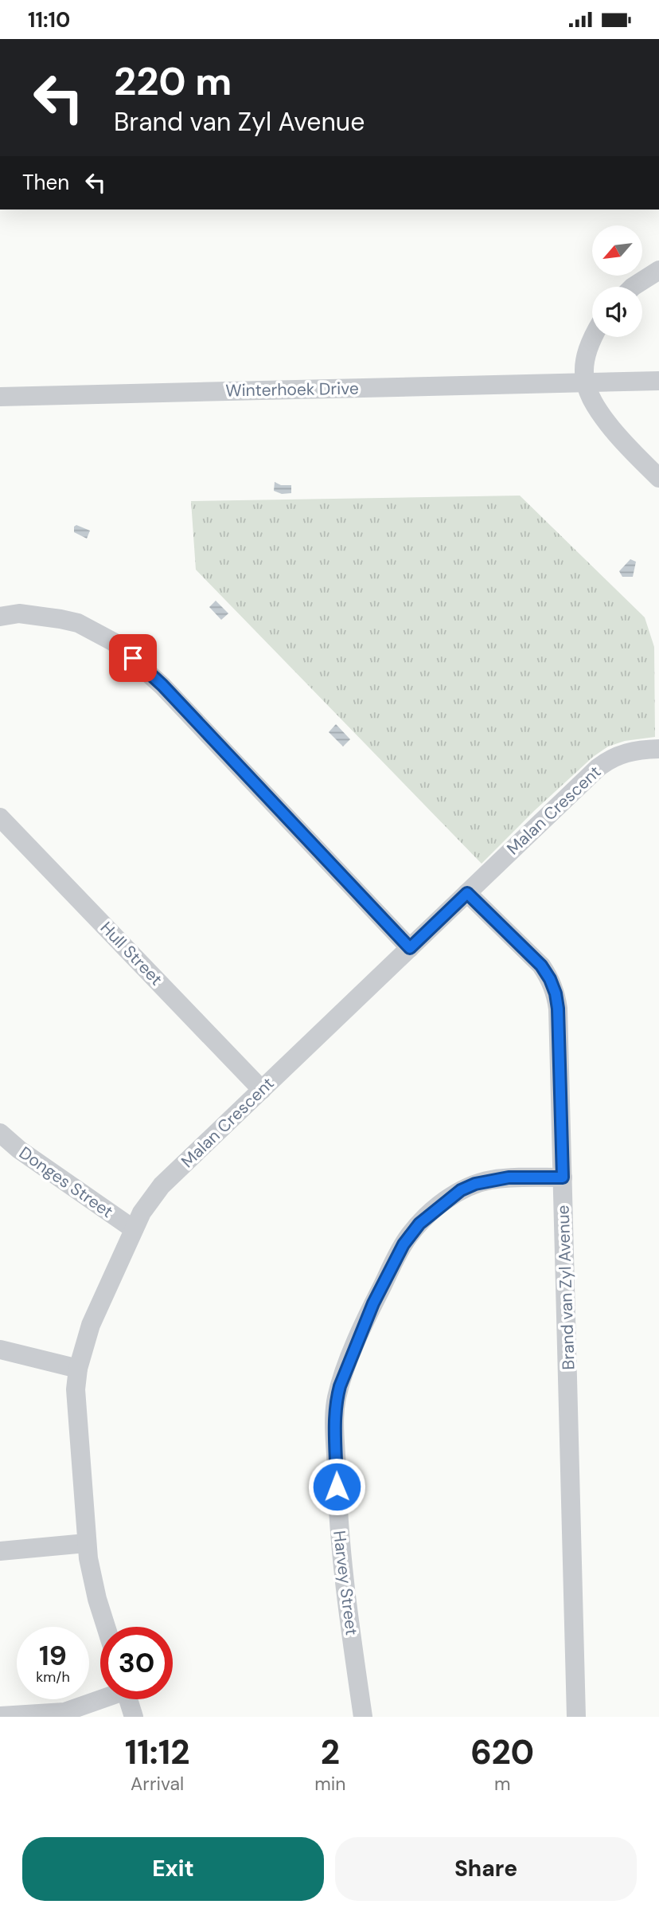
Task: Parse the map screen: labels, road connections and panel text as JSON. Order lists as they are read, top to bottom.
{
  "streets": {
    "street": [
      "Winterhoek Drive",
      "Malan Crescent",
      "Hull Street",
      "Donges Street",
      "Brand van Zyl Avenue",
      "Harvey Street"
    ]
  },
  "crossings": [
    ["Malan Crescent", "Hull Street"],
    ["Malan Crescent", "Donges Street"],
    ["Malan Crescent", "Brand van Zyl Avenue"],
    ["Brand van Zyl Avenue", "Harvey Street"]
  ],
  "north": "bottom left",
  "page": {
    "status": "11:10",
    "turn": ["220 m", "Brand van Zyl Avenue"],
    "then": "Then",
    "speed": "19 km/h",
    "limit": "30",
    "eta": [
      "11:12",
      "Arrival",
      "2",
      "min",
      "620",
      "m"
    ],
    "buttons": ["Exit", "Share"]
  }
}
